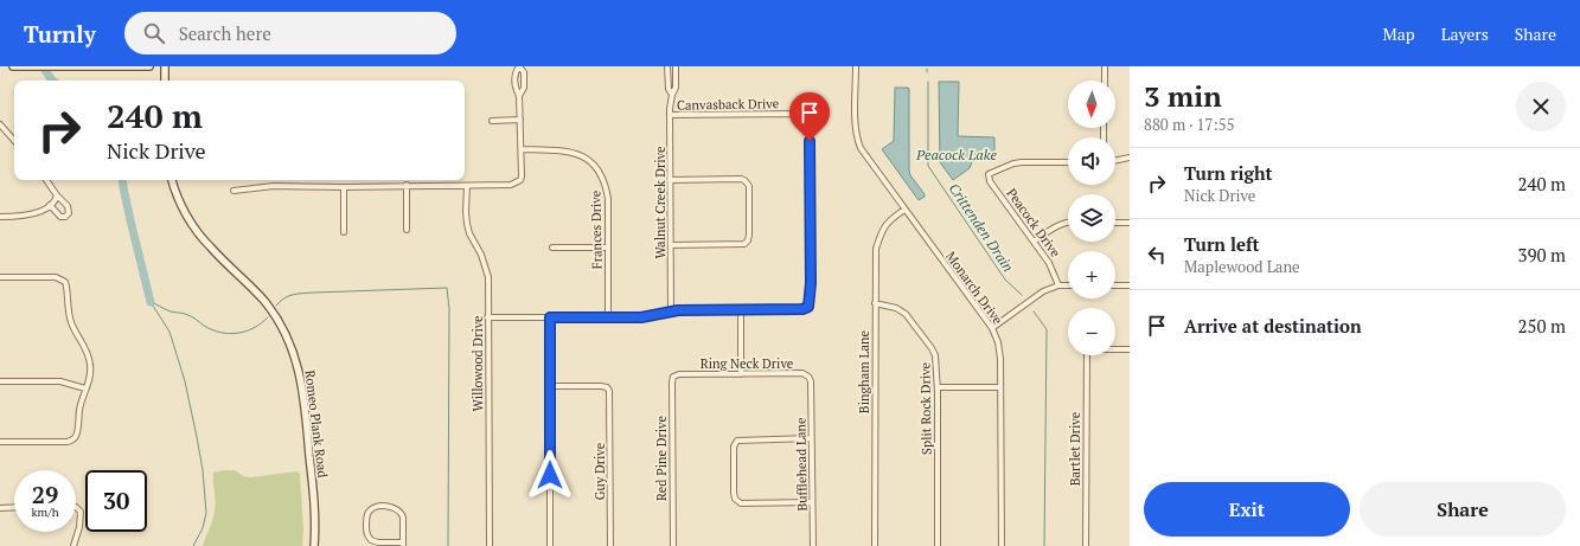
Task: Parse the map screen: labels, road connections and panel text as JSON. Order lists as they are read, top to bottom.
{
  "streets": {
    "main road": ["Romeo Plank Road"],
    "street": [
      "Canvasback Drive",
      "Walnut Creek Drive",
      "Peacock Drive",
      "Frances Drive",
      "Monarch Drive",
      "Willowood Drive",
      "Ring Neck Drive",
      "Bingham Lane",
      "Split Rock Drive",
      "Bartlet Drive",
      "Red Pine Drive",
      "Bufflehead Lane",
      "Guy Drive"
    ]
  },
  "crossings": [
    ["Canvasback Drive", "Walnut Creek Drive"],
    ["Monarch Drive", "Bingham Lane"],
    ["Ring Neck Drive", "Red Pine Drive"],
    ["Ring Neck Drive", "Bufflehead Lane"],
    ["Bingham Lane", "Split Rock Drive"]
  ],
  "water": ["Peacock Lake", "Crittenden Drain"],
  "north": "bottom",
  "page": {
    "header": "Turnly",
    "search": "Search here",
    "nav": ["Map", "Layers", "Share"],
    "heading": ["3 min", "880 m · 17:55"],
    "map_buttons": ["+", "−"],
    "turn": ["240 m", "Nick Drive"],
    "list": [
      {
        "name": "Turn right",
        "note": "Nick Drive",
        "value": "240 m"
      },
      {
        "name": "Turn left",
        "note": "Maplewood Lane",
        "value": "390 m"
      },
      {
        "name": "Arrive at destination",
        "value": "250 m"
      }
    ],
    "speed": "29 km/h",
    "limit": "30",
    "buttons": ["Exit", "Share"]
  }
}
